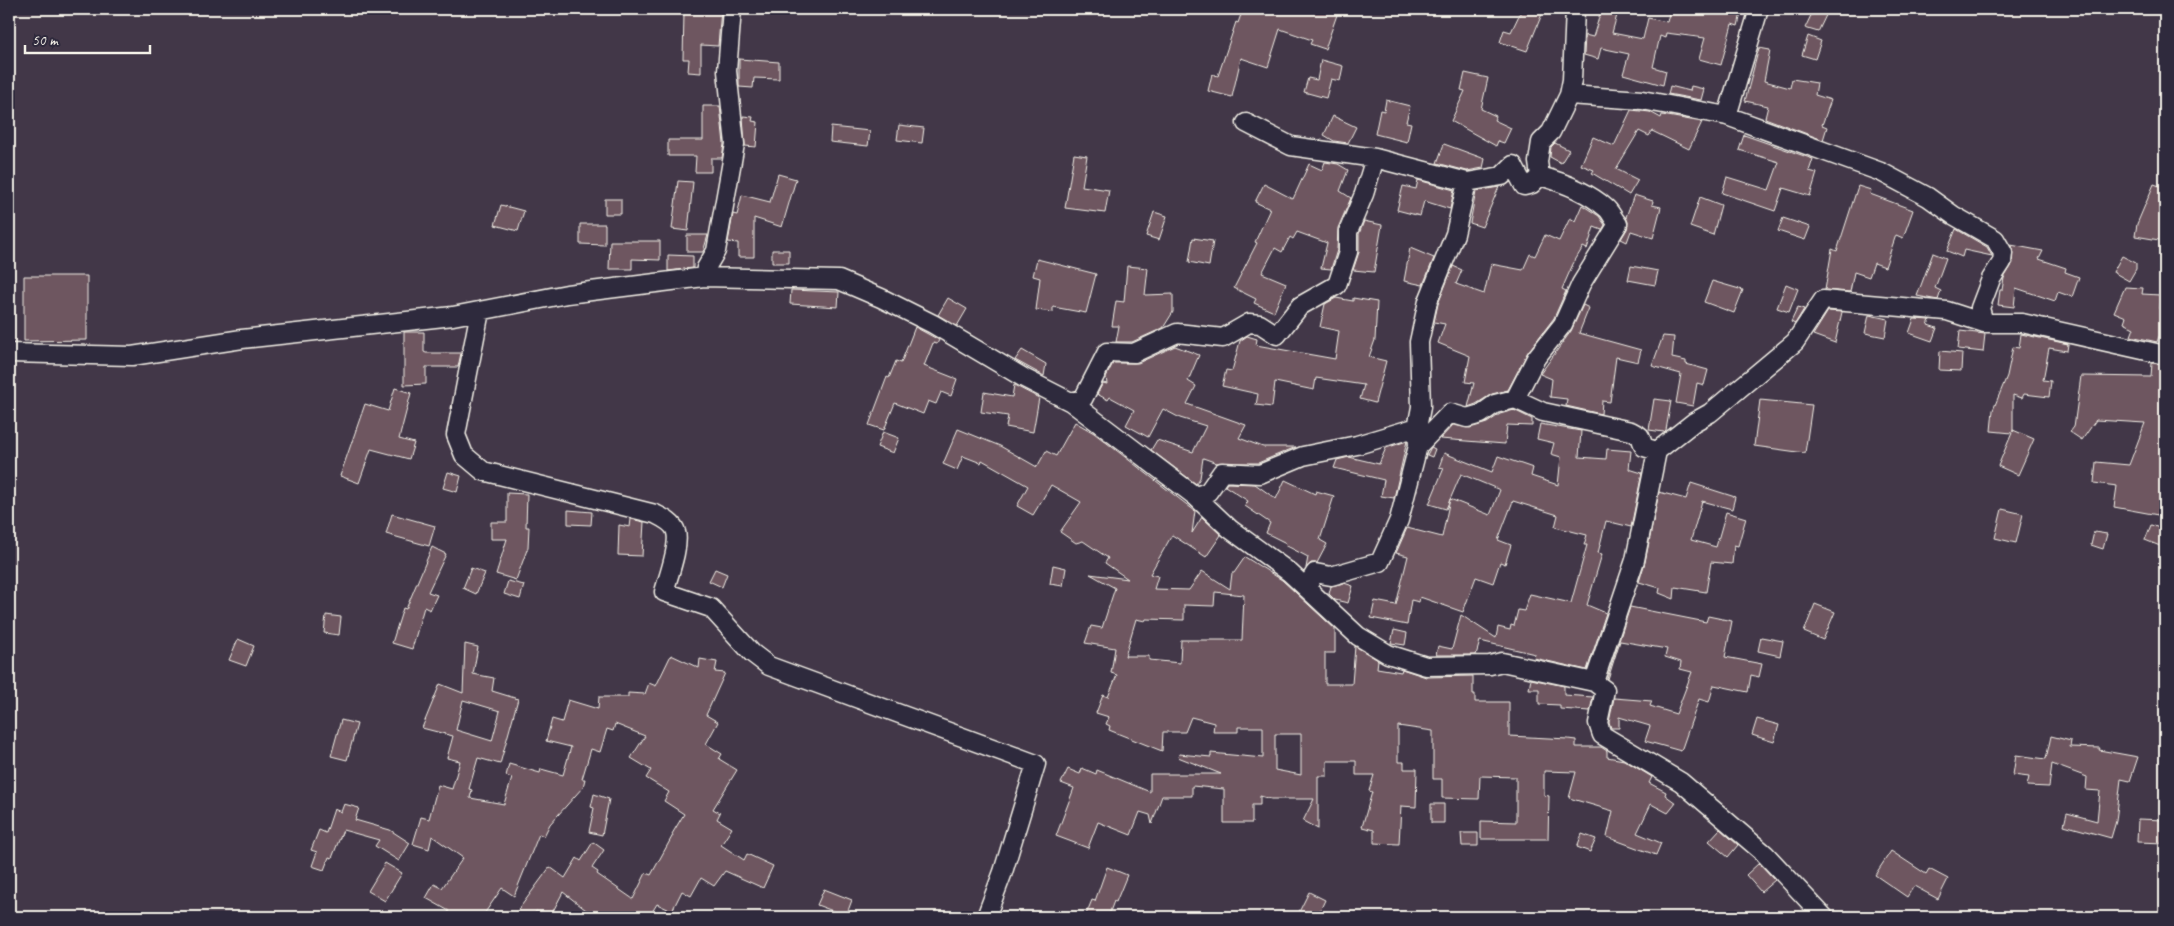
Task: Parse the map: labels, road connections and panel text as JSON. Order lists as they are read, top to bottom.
{
  "scale_bar": "50 m"
}
